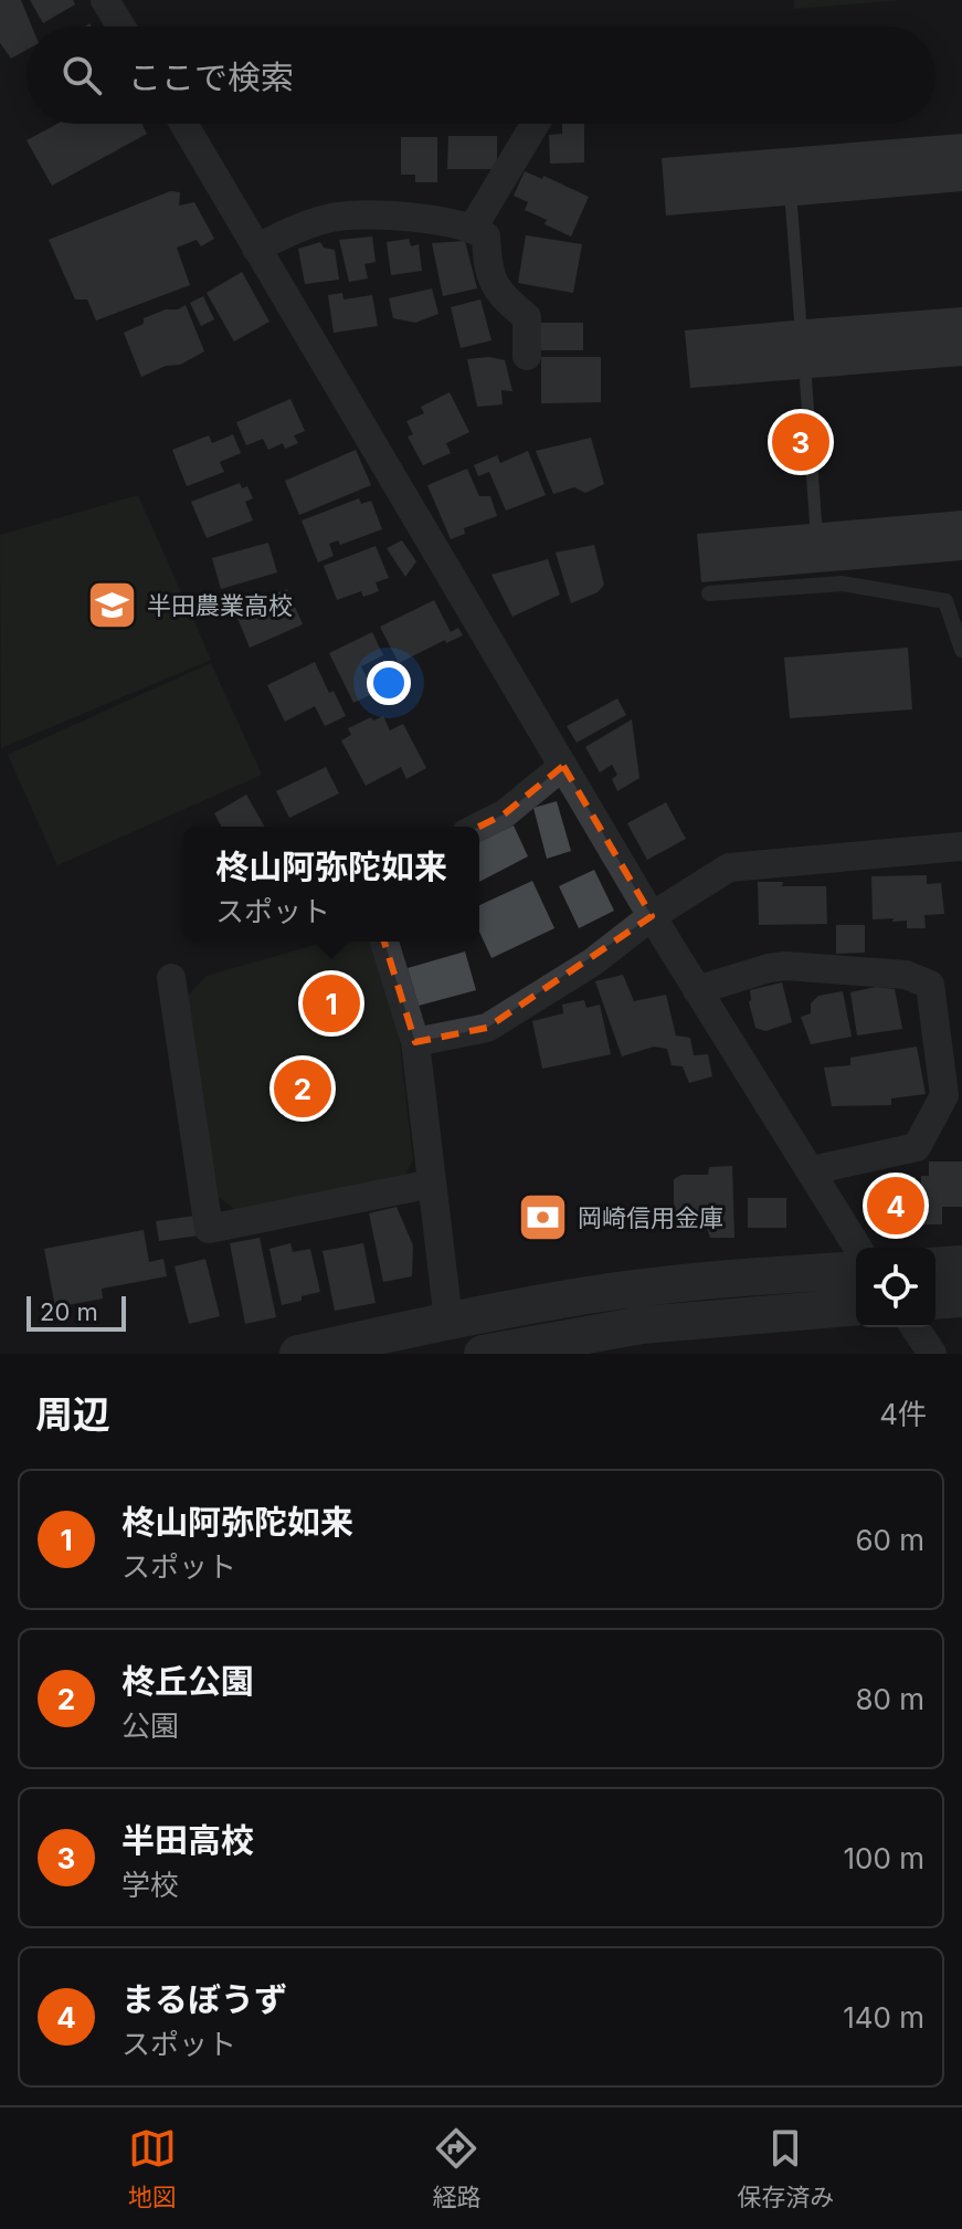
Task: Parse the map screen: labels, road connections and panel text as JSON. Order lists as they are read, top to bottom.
{
  "places": {
    "school or university": ["半田農業高校"],
    "bank": ["岡崎信用金庫"]
  },
  "scale_bar": "20 m",
  "page": {
    "search": "ここで検索",
    "pins": [
      "3",
      "1",
      "2",
      "4"
    ],
    "popup": ["柊山阿弥陀如来", "スポット"],
    "scale": "20 m",
    "heading": ["周辺", "4件"],
    "list": [
      {
        "mark": "1",
        "name": "柊山阿弥陀如来",
        "note": "スポット",
        "value": "60 m"
      },
      {
        "mark": "2",
        "name": "柊丘公園",
        "note": "公園",
        "value": "80 m"
      },
      {
        "mark": "3",
        "name": "半田高校",
        "note": "学校",
        "value": "100 m"
      },
      {
        "mark": "4",
        "name": "まるぼうず",
        "note": "スポット",
        "value": "140 m"
      }
    ],
    "nav": ["地図", "経路", "保存済み"]
  }
}
